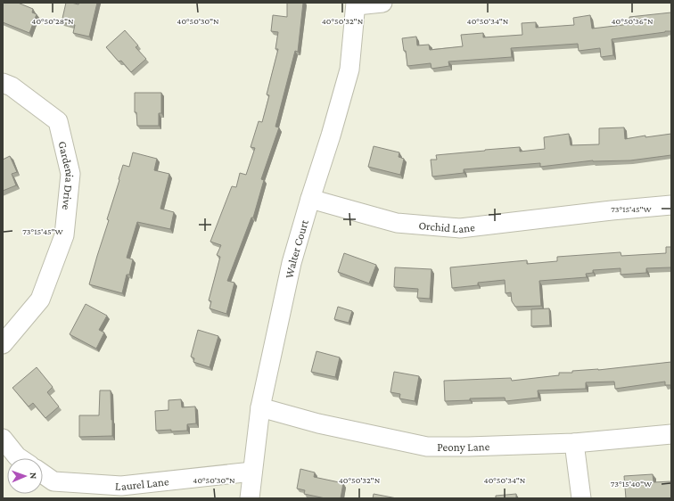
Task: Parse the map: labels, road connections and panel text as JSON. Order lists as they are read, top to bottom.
{
  "streets": {
    "street": [
      "Gardenia Drive",
      "Orchid Lane",
      "Walter Court",
      "Peony Lane",
      "Laurel Lane"
    ]
  },
  "crossings": [
    ["Orchid Lane", "Walter Court"],
    ["Walter Court", "Peony Lane"],
    ["Walter Court", "Laurel Lane"]
  ],
  "north": "right",
  "coordinates": [
    "40°50'28\"N",
    "40°50'30\"N",
    "40°50'32\"N",
    "40°50'34\"N",
    "40°50'36\"N",
    "73°15'45\"W",
    "73°15'40\"W"
  ]
}
